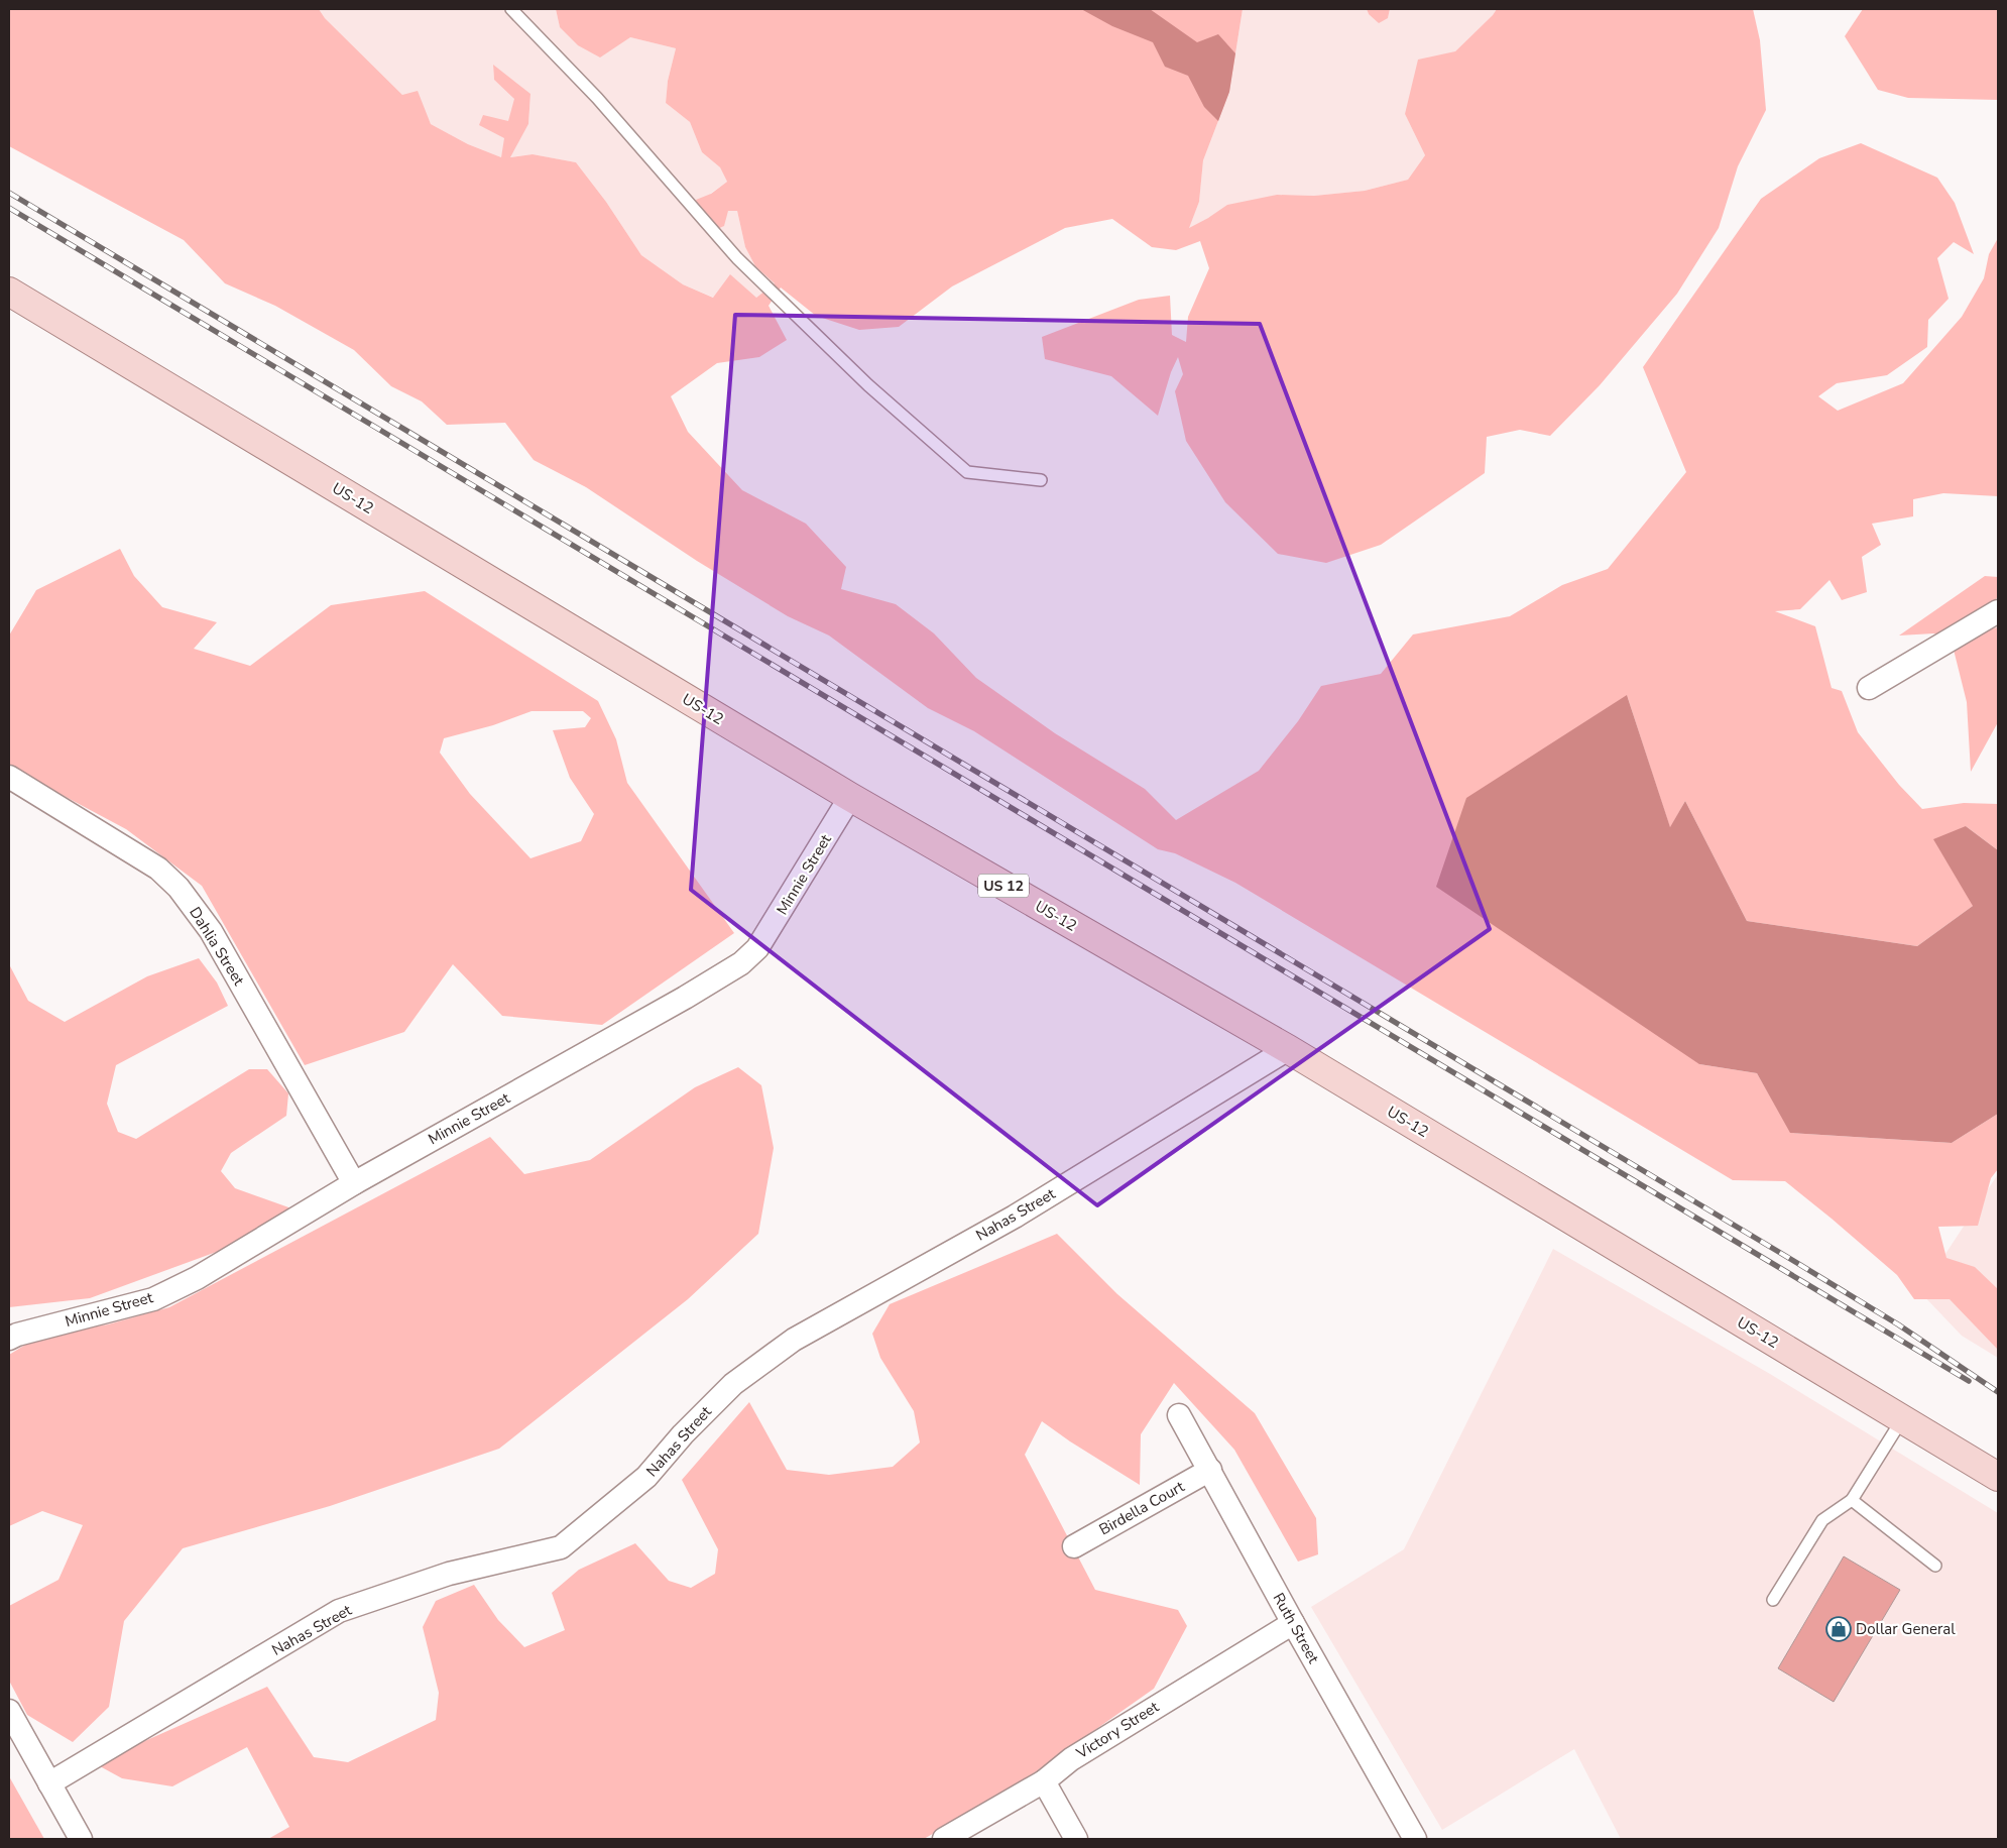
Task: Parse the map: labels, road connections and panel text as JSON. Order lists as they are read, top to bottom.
{
  "streets": {
    "main road": ["US-12", "US 12"],
    "street": [
      "Minnie Street",
      "Dahlia Street",
      "Nahas Street",
      "Birdella Court",
      "Ruth Street",
      "Victory Street"
    ]
  },
  "crossings": [
    ["US-12", "Minnie Street"],
    ["US-12", "Nahas Street"],
    ["Minnie Street", "Dahlia Street"],
    ["Birdella Court", "Ruth Street"],
    ["Ruth Street", "Victory Street"]
  ],
  "places": {
    "shop": ["Dollar General"]
  }
}
